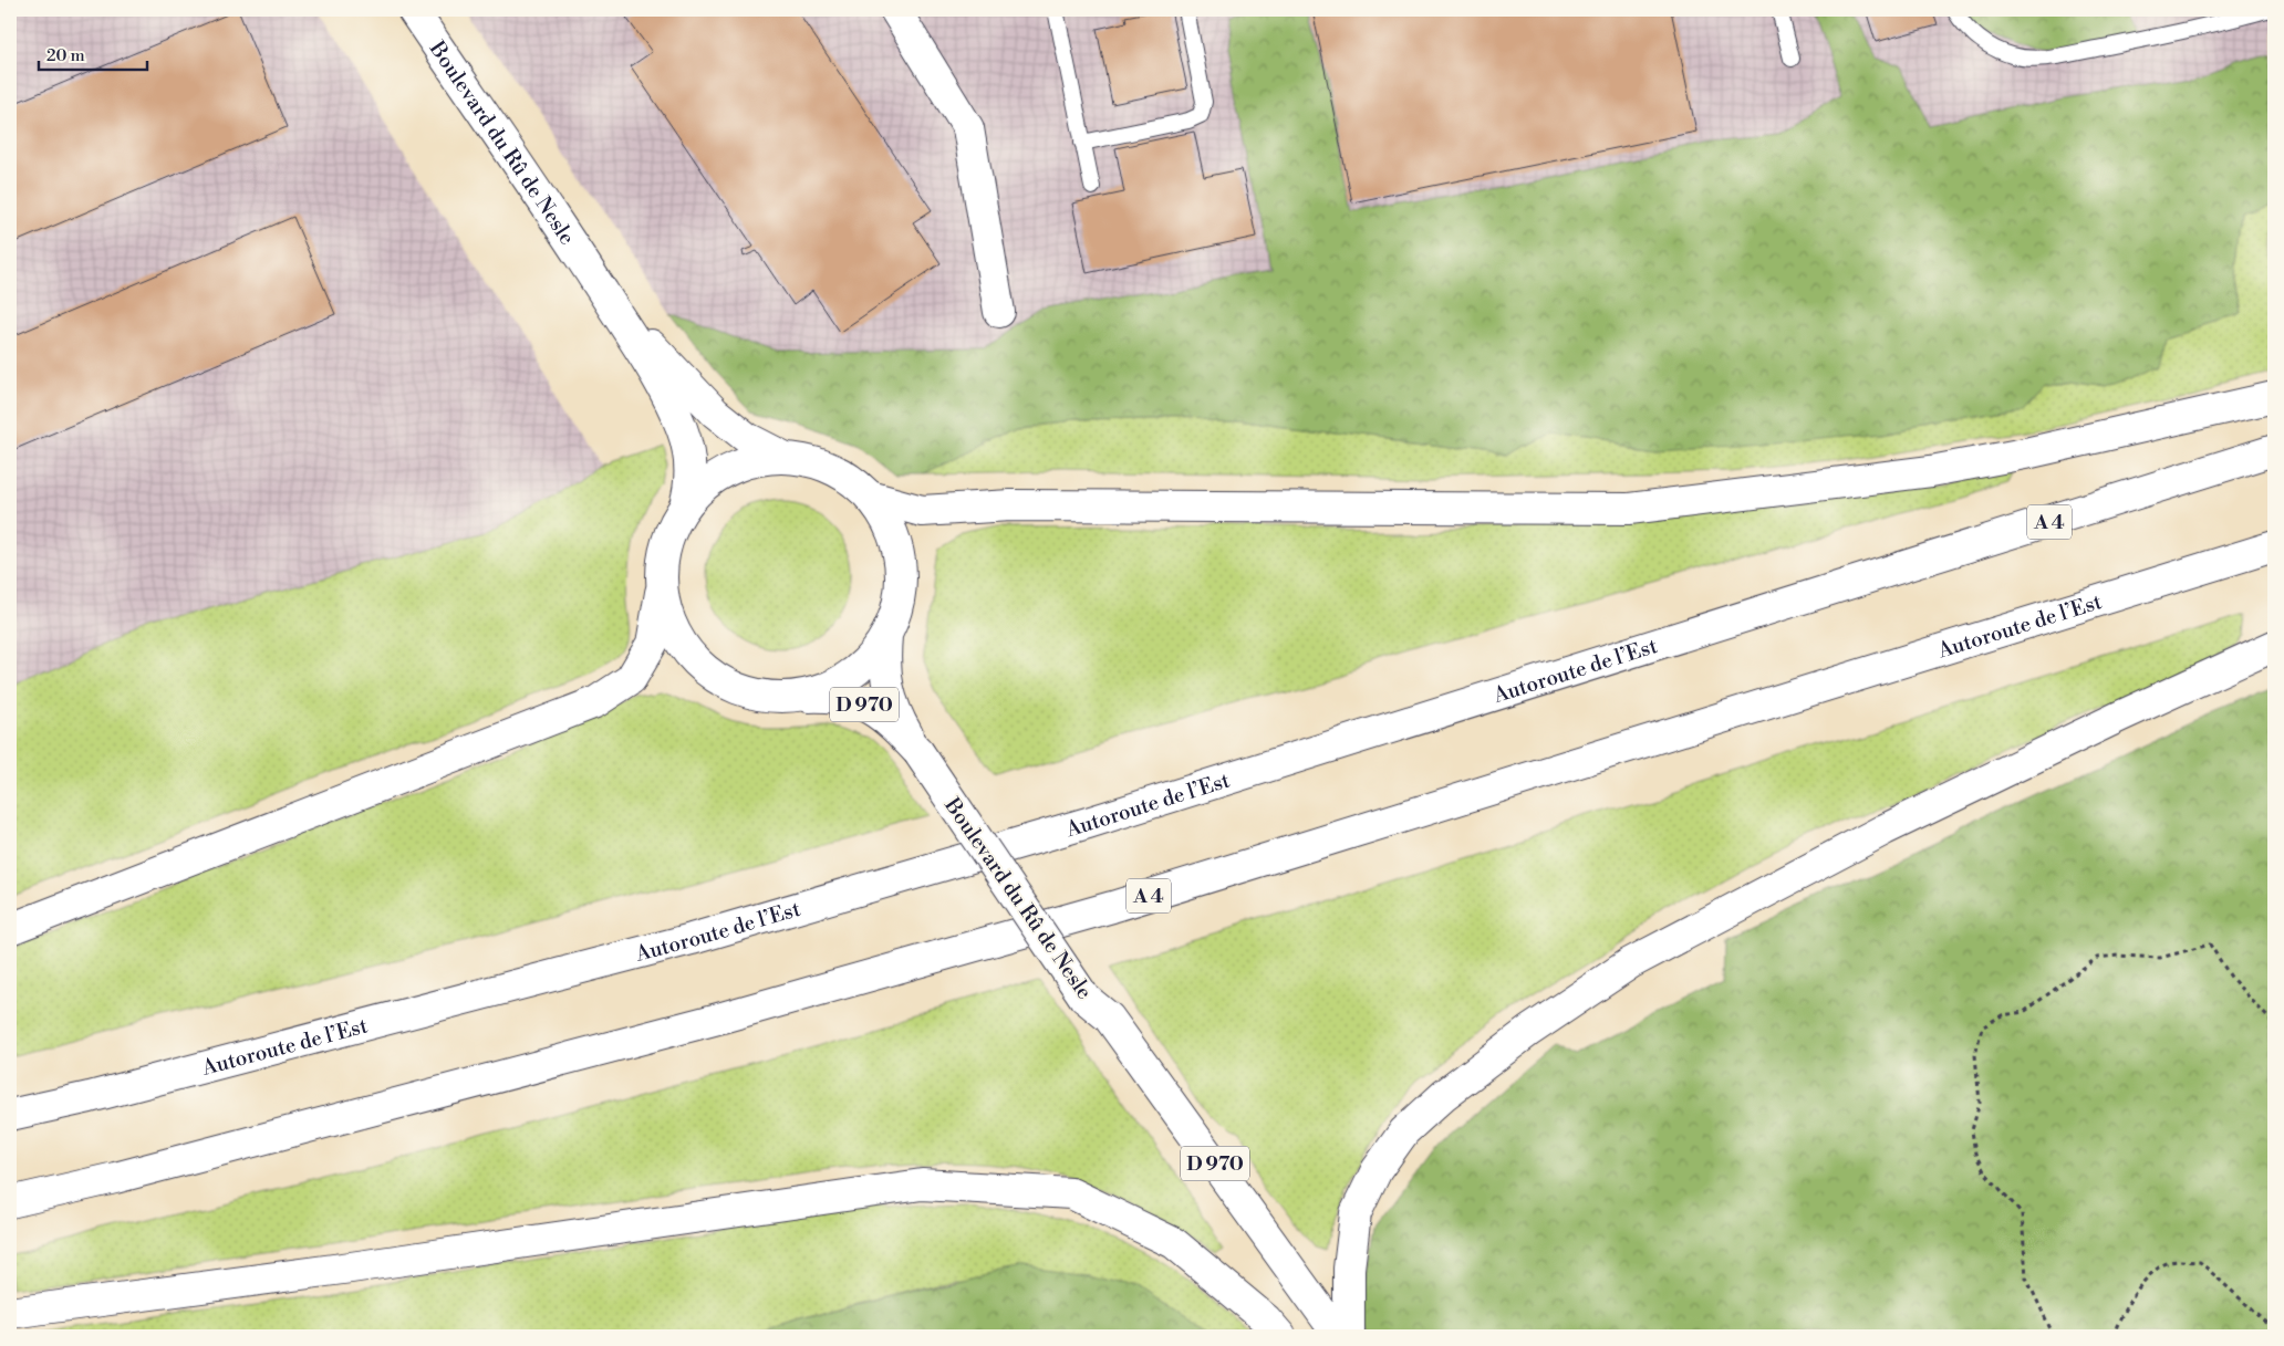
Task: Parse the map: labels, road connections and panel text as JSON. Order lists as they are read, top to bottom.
{
  "streets": {
    "main road": [
      "Boulevard du Rû de Nesle",
      "A 4",
      "Autoroute de l’Est",
      "D 970"
    ]
  },
  "crossings": [
    ["Boulevard du Rû de Nesle", "D 970"]
  ],
  "scale_bar": "20 m"
}
